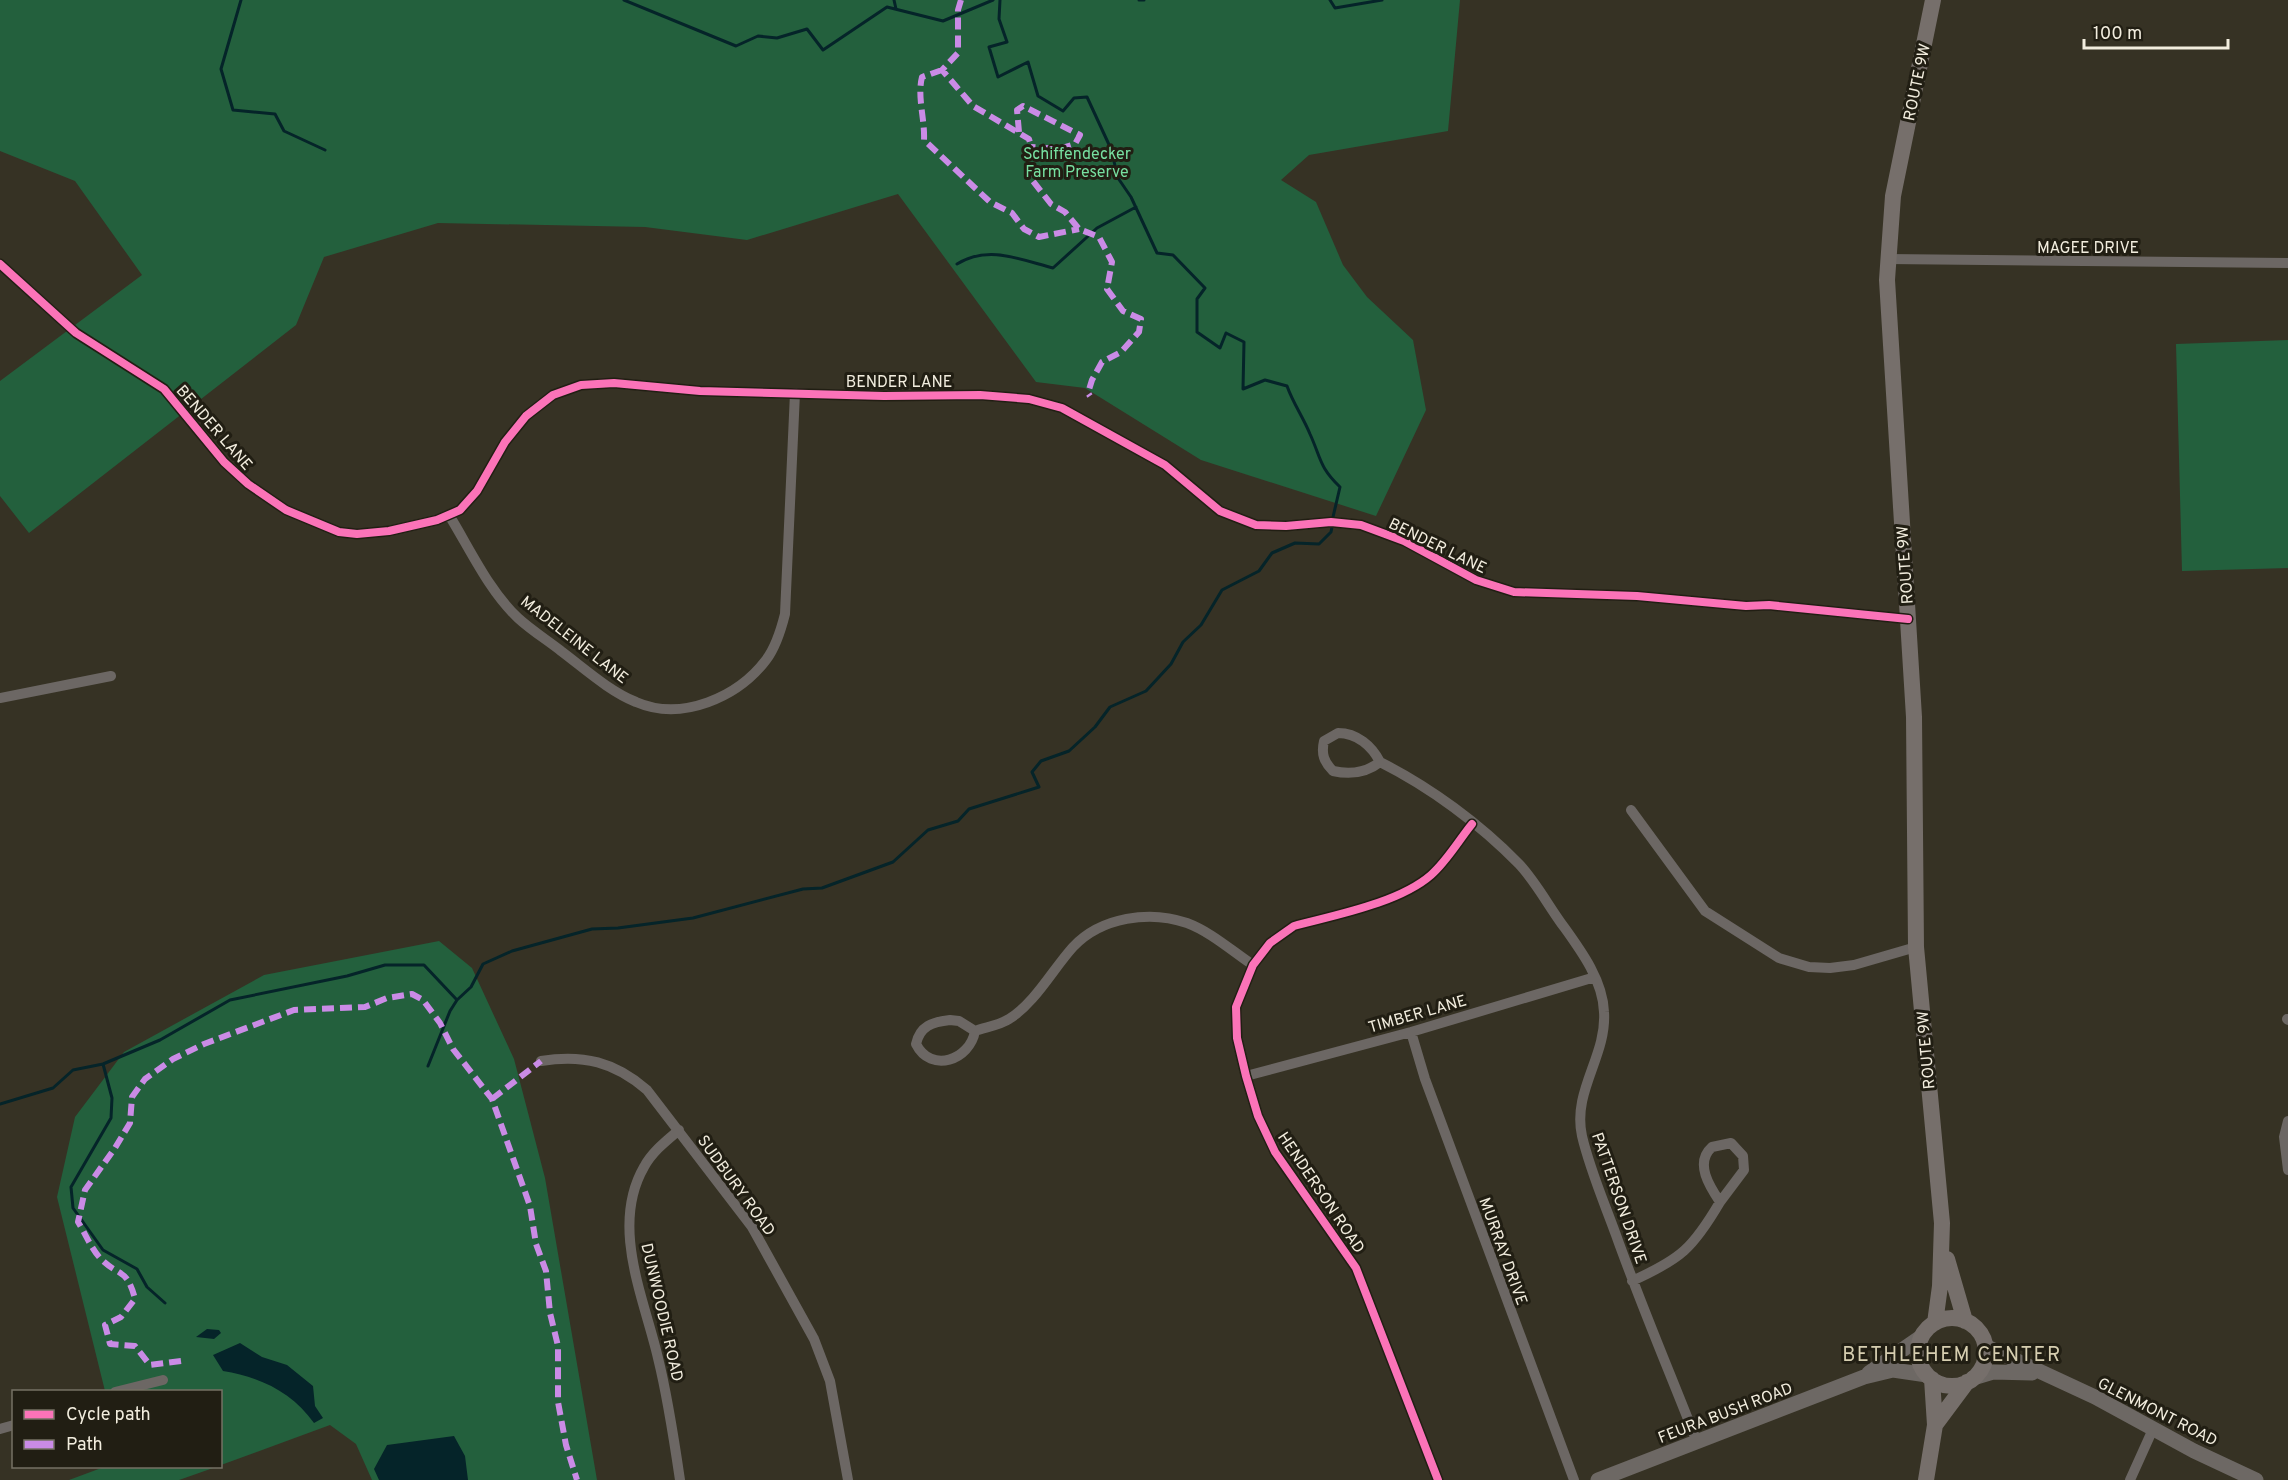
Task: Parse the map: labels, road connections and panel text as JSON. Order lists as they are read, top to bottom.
{
  "streets": {
    "main road": ["ROUTE 9W", "GLENMONT ROAD", "FEURA BUSH ROAD"],
    "street": [
      "MAGEE DRIVE",
      "BENDER LANE",
      "MADELEINE LANE",
      "TIMBER LANE",
      "SUDBURY ROAD",
      "HENDERSON ROAD",
      "PATTERSON DRIVE",
      "MURRAY DRIVE",
      "DUNWOODIE ROAD"
    ]
  },
  "crossings": [
    ["ROUTE 9W", "MAGEE DRIVE"],
    ["ROUTE 9W", "BENDER LANE"],
    ["ROUTE 9W", "GLENMONT ROAD"],
    ["ROUTE 9W", "FEURA BUSH ROAD"],
    ["BENDER LANE", "MADELEINE LANE"],
    ["TIMBER LANE", "HENDERSON ROAD"],
    ["TIMBER LANE", "PATTERSON DRIVE"],
    ["TIMBER LANE", "MURRAY DRIVE"],
    ["SUDBURY ROAD", "DUNWOODIE ROAD"],
    ["HENDERSON ROAD", "PATTERSON DRIVE"],
    ["PATTERSON DRIVE", "FEURA BUSH ROAD"],
    ["GLENMONT ROAD", "FEURA BUSH ROAD"]
  ],
  "districts": ["BETHLEHEM CENTER"],
  "parks": ["Schiffendecker Farm Preserve"],
  "legend": ["Cycle path", "Path"],
  "scale_bar": "100 m"
}
